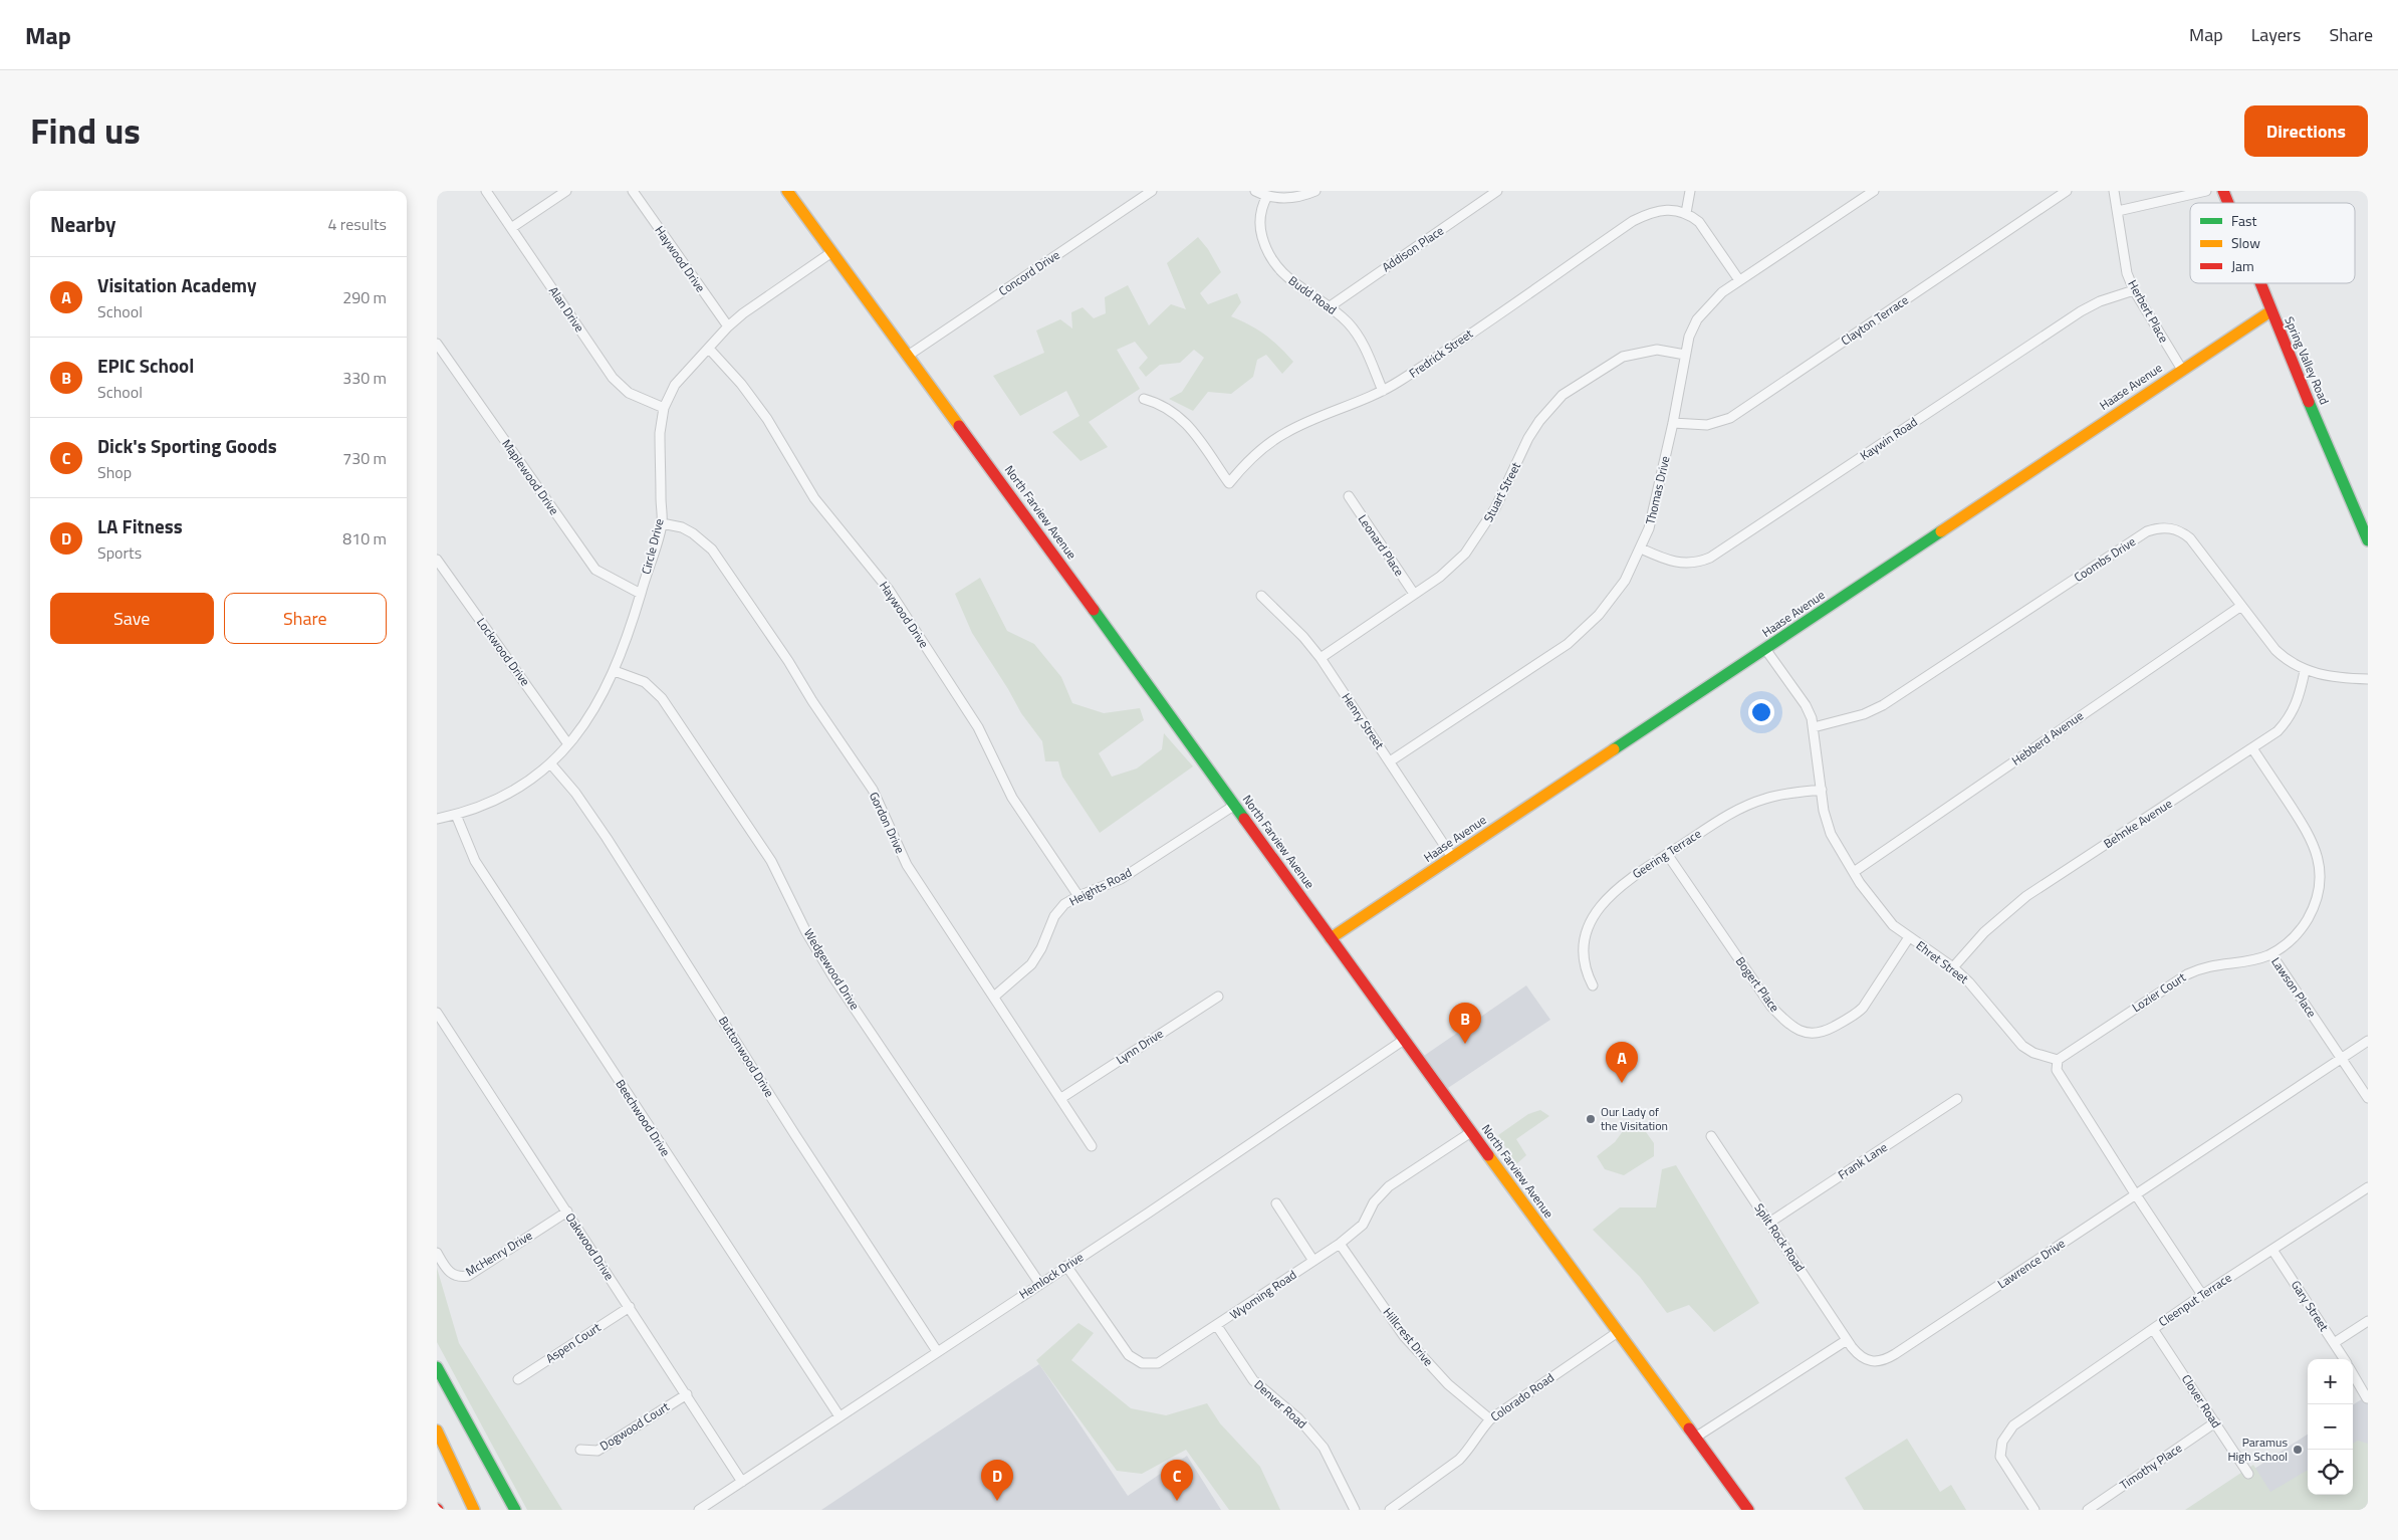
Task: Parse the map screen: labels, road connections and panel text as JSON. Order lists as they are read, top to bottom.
{
  "streets": {
    "main road": ["Spring Valley Road", "Haase Avenue", "North Farview Avenue"],
    "street": [
      "Addison Place",
      "Haywood Drive",
      "Concord Drive",
      "Budd Road",
      "Alan Drive",
      "Herbert Place",
      "Clayton Terrace",
      "Fredrick Street",
      "Kaywin Road",
      "Maplewood Drive",
      "Thomas Drive",
      "Stuart Street",
      "Leonard Place",
      "Circle Drive",
      "Coombs Drive",
      "Lockwood Drive",
      "Henry Street",
      "Hebberd Avenue",
      "Gordon Drive",
      "Behnke Avenue",
      "Geering Terrace",
      "Heights Road",
      "Ehret Street",
      "Wedgewood Drive",
      "Bogert Place",
      "Lawson Place",
      "Lozier Court",
      "Lynn Drive",
      "Buttonwood Drive",
      "Beechwood Drive",
      "Frank Lane",
      "Split Rock Road",
      "Oakwood Drive",
      "McHenry Drive",
      "Lawrence Drive",
      "Hemlock Drive",
      "Wyoming Road",
      "Cleenput Terrace",
      "Gary Street",
      "Hillcrest Drive",
      "Aspen Court",
      "Colorado Road",
      "Clover Road",
      "Denver Road",
      "Dogwood Court",
      "Timothy Place"
    ]
  },
  "crossings": [
    ["Addison Place", "Budd Road"],
    ["Haywood Drive", "Circle Drive"],
    ["Haywood Drive", "Heights Road"],
    ["Concord Drive", "North Farview Avenue"],
    ["Budd Road", "Fredrick Street"],
    ["Alan Drive", "Circle Drive"],
    ["Herbert Place", "Haase Avenue"],
    ["Herbert Place", "Kaywin Road"],
    ["Clayton Terrace", "Thomas Drive"],
    ["Spring Valley Road", "Haase Avenue"],
    ["Haase Avenue", "North Farview Avenue"],
    ["Haase Avenue", "Henry Street"],
    ["Haase Avenue", "Ehret Street"],
    ["Kaywin Road", "Thomas Drive"],
    ["Maplewood Drive", "Circle Drive"],
    ["Thomas Drive", "Stuart Street"],
    ["Thomas Drive", "Henry Street"],
    ["Stuart Street", "Leonard Place"],
    ["Stuart Street", "Henry Street"],
    ["North Farview Avenue", "Circle Drive"],
    ["North Farview Avenue", "Heights Road"],
    ["North Farview Avenue", "Hemlock Drive"],
    ["North Farview Avenue", "Wyoming Road"],
    ["North Farview Avenue", "Colorado Road"],
    ["Circle Drive", "Lockwood Drive"],
    ["Circle Drive", "Gordon Drive"],
    ["Circle Drive", "Wedgewood Drive"],
    ["Circle Drive", "Buttonwood Drive"],
    ["Circle Drive", "Beechwood Drive"],
    ["Coombs Drive", "Hebberd Avenue"],
    ["Coombs Drive", "Behnke Avenue"],
    ["Coombs Drive", "Ehret Street"],
    ["Hebberd Avenue", "Ehret Street"],
    ["Gordon Drive", "Heights Road"],
    ["Gordon Drive", "Lynn Drive"],
    ["Behnke Avenue", "Ehret Street"],
    ["Behnke Avenue", "Lawson Place"],
    ["Geering Terrace", "Ehret Street"],
    ["Geering Terrace", "Bogert Place"],
    ["Ehret Street", "Bogert Place"],
    ["Ehret Street", "Lozier Court"],
    ["Wedgewood Drive", "Hemlock Drive"],
    ["Lawson Place", "Lozier Court"],
    ["Lawson Place", "Lawrence Drive"],
    ["Buttonwood Drive", "Hemlock Drive"],
    ["Beechwood Drive", "Hemlock Drive"],
    ["Frank Lane", "Split Rock Road"],
    ["Split Rock Road", "Lawrence Drive"],
    ["Oakwood Drive", "McHenry Drive"],
    ["Oakwood Drive", "Hemlock Drive"],
    ["Oakwood Drive", "Aspen Court"],
    ["Oakwood Drive", "Dogwood Court"],
    ["Hemlock Drive", "Wyoming Road"],
    ["Wyoming Road", "Hillcrest Drive"],
    ["Wyoming Road", "Denver Road"],
    ["Cleenput Terrace", "Gary Street"],
    ["Cleenput Terrace", "Clover Road"],
    ["Hillcrest Drive", "Colorado Road"],
    ["Clover Road", "Timothy Place"]
  ],
  "places": ["Our Lady of the Visitation", "Paramus High School"],
  "legend": ["Fast", "Slow", "Jam"],
  "page": {
    "header": "Map",
    "nav": ["Map", "Layers", "Share"],
    "title": "Find us",
    "buttons": [
      "Directions",
      ["Save", "Share"]
    ],
    "heading": ["Nearby", "4 results"],
    "list": [
      {
        "mark": "A",
        "name": "Visitation Academy",
        "note": "School",
        "value": "290 m"
      },
      {
        "mark": "B",
        "name": "EPIC School",
        "note": "School",
        "value": "330 m"
      },
      {
        "mark": "C",
        "name": "Dick's Sporting Goods",
        "note": "Shop",
        "value": "730 m"
      },
      {
        "mark": "D",
        "name": "LA Fitness",
        "note": "Sports",
        "value": "810 m"
      }
    ],
    "pins": [
      "B",
      "A",
      "C",
      "D"
    ],
    "map_buttons": ["+", "−"]
  }
}
